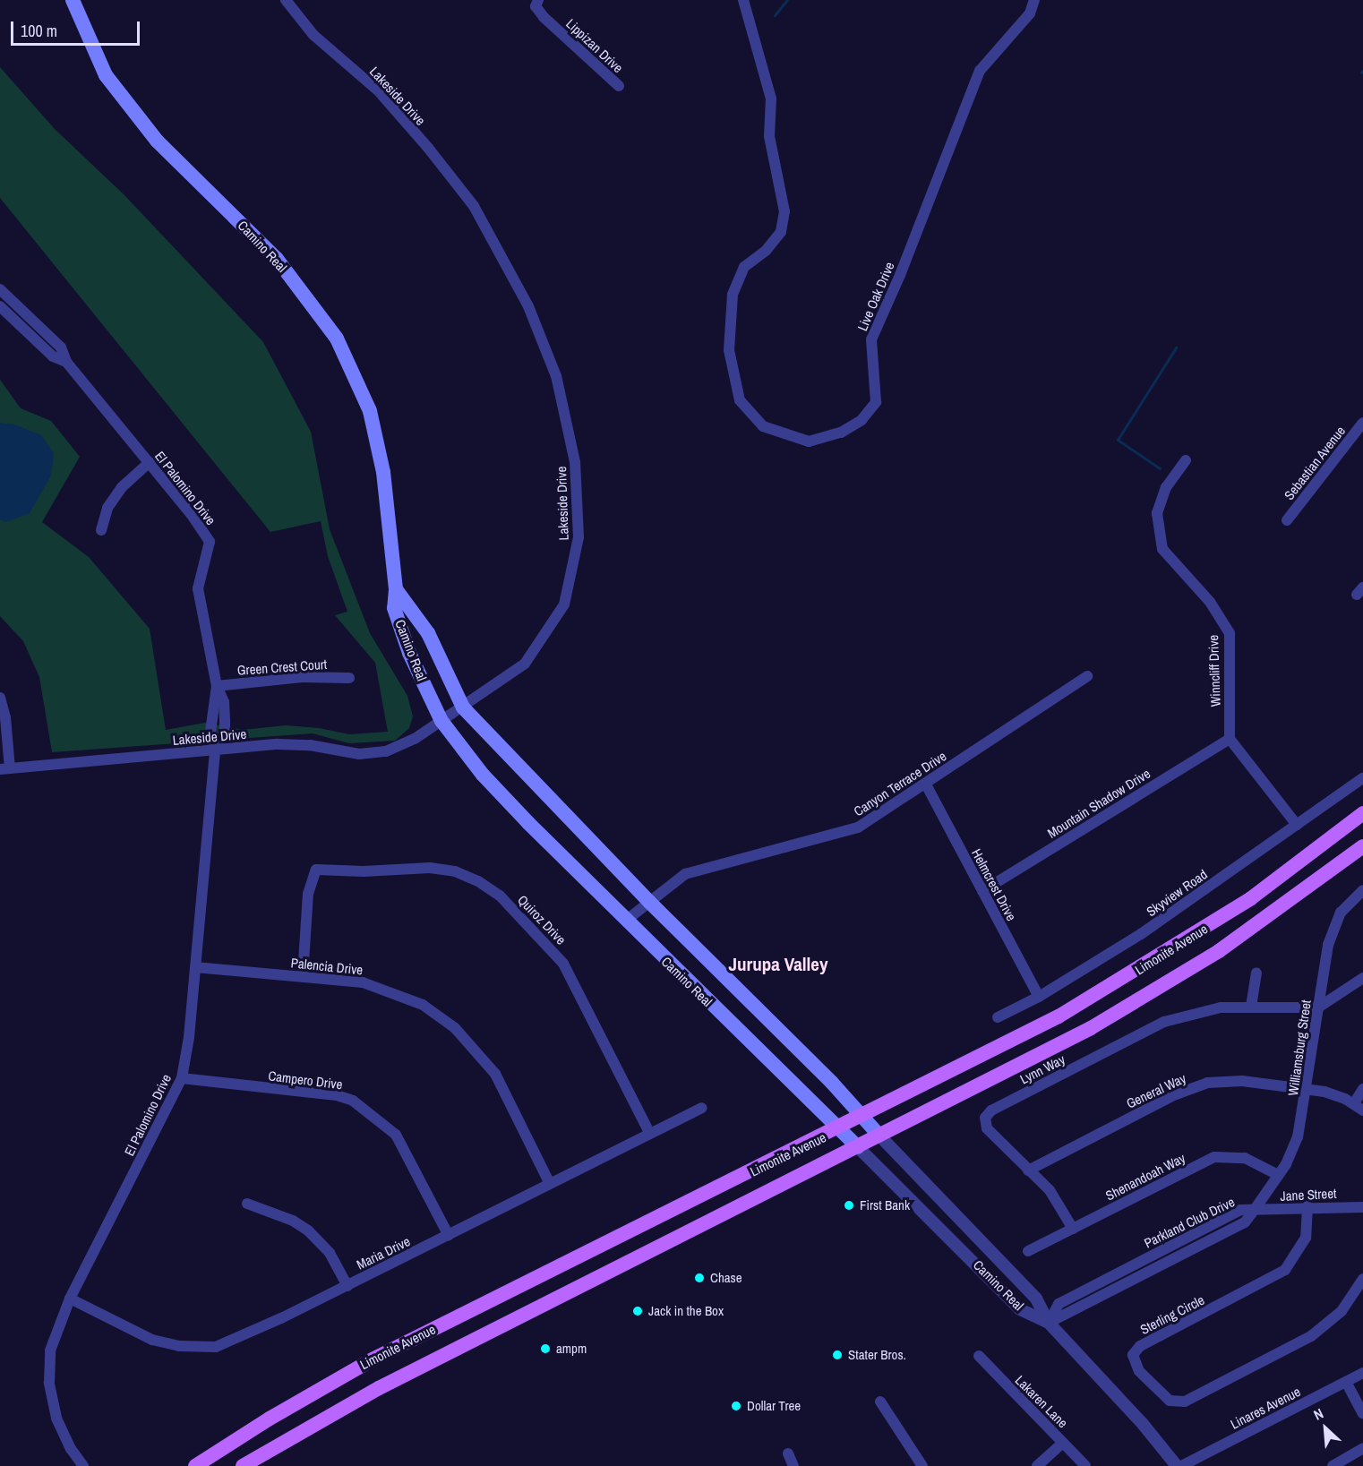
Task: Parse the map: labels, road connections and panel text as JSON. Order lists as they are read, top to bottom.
{
  "streets": {
    "main road": ["Camino Real", "Limonite Avenue"],
    "street": [
      "Lippizan Drive",
      "Lakeside Drive",
      "Live Oak Drive",
      "Sebastian Avenue",
      "El Palomino Drive",
      "Green Crest Court",
      "Winncliff Drive",
      "Canyon Terrace Drive",
      "Mountain Shadow Drive",
      "Helmcrest Drive",
      "Skyview Road",
      "Quiroz Drive",
      "Palencia Drive",
      "Williamsburg Street",
      "Lynn Way",
      "Campero Drive",
      "General Way",
      "Shenandoah Way",
      "Jane Street",
      "Parkland Club Drive",
      "Maria Drive",
      "Sterling Circle",
      "Lakaren Lane",
      "Linares Avenue"
    ]
  },
  "crossings": [
    ["Lakeside Drive", "Camino Real"],
    ["Lakeside Drive", "El Palomino Drive"],
    ["Camino Real", "Canyon Terrace Drive"],
    ["Camino Real", "Limonite Avenue"],
    ["Camino Real", "Parkland Club Drive"],
    ["El Palomino Drive", "Green Crest Court"],
    ["El Palomino Drive", "Palencia Drive"],
    ["El Palomino Drive", "Campero Drive"],
    ["El Palomino Drive", "Maria Drive"],
    ["Winncliff Drive", "Mountain Shadow Drive"],
    ["Canyon Terrace Drive", "Helmcrest Drive"],
    ["Mountain Shadow Drive", "Helmcrest Drive"],
    ["Helmcrest Drive", "Skyview Road"],
    ["Quiroz Drive", "Palencia Drive"],
    ["Quiroz Drive", "Maria Drive"],
    ["Palencia Drive", "Maria Drive"],
    ["Williamsburg Street", "Lynn Way"],
    ["Williamsburg Street", "General Way"],
    ["Williamsburg Street", "Shenandoah Way"],
    ["Williamsburg Street", "Jane Street"],
    ["Williamsburg Street", "Parkland Club Drive"],
    ["Lynn Way", "General Way"],
    ["Lynn Way", "Shenandoah Way"],
    ["Campero Drive", "Maria Drive"],
    ["Jane Street", "Parkland Club Drive"],
    ["Jane Street", "Sterling Circle"]
  ],
  "districts": ["Jurupa Valley"],
  "places": [
    "First Bank",
    "Chase",
    "Jack in the Box",
    "ampm",
    "Stater Bros.",
    "Dollar Tree"
  ],
  "scale_bar": "100 m",
  "north": "top left"
}
